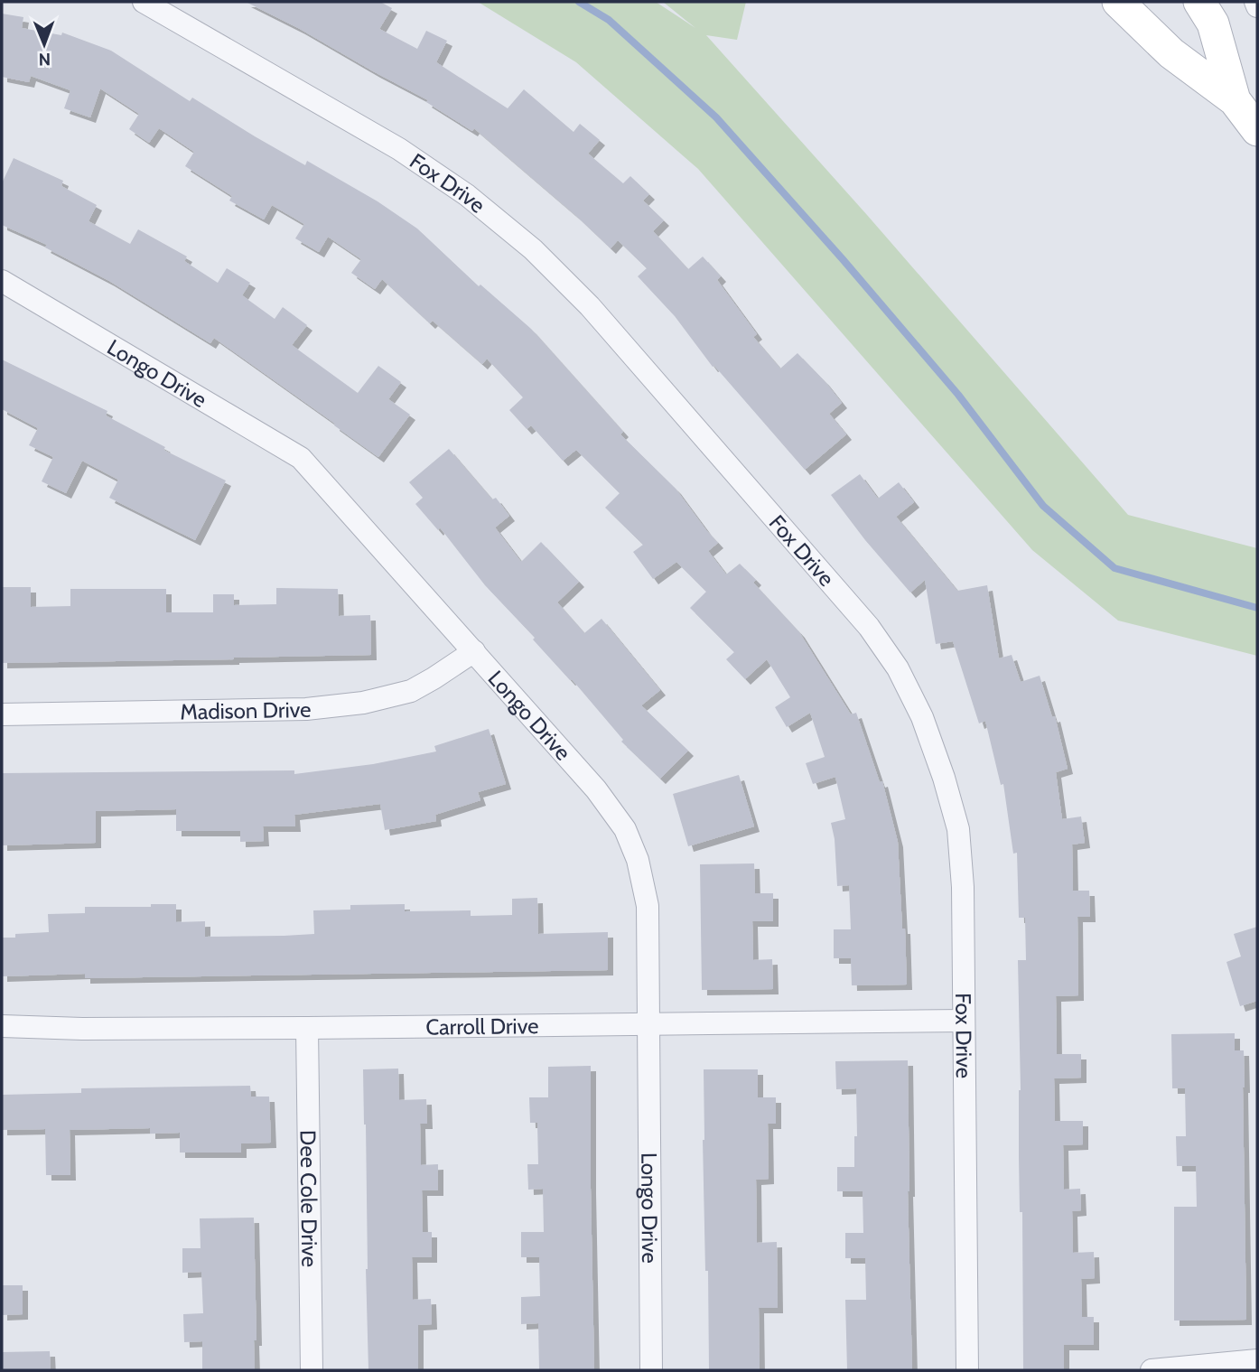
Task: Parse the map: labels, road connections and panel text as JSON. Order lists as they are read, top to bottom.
{
  "streets": {
    "street": [
      "Fox Drive",
      "Longo Drive",
      "Madison Drive",
      "Carroll Drive",
      "Dee Cole Drive"
    ]
  },
  "crossings": [
    ["Fox Drive", "Carroll Drive"],
    ["Longo Drive", "Madison Drive"],
    ["Longo Drive", "Carroll Drive"],
    ["Carroll Drive", "Dee Cole Drive"]
  ],
  "north": "bottom"
}
